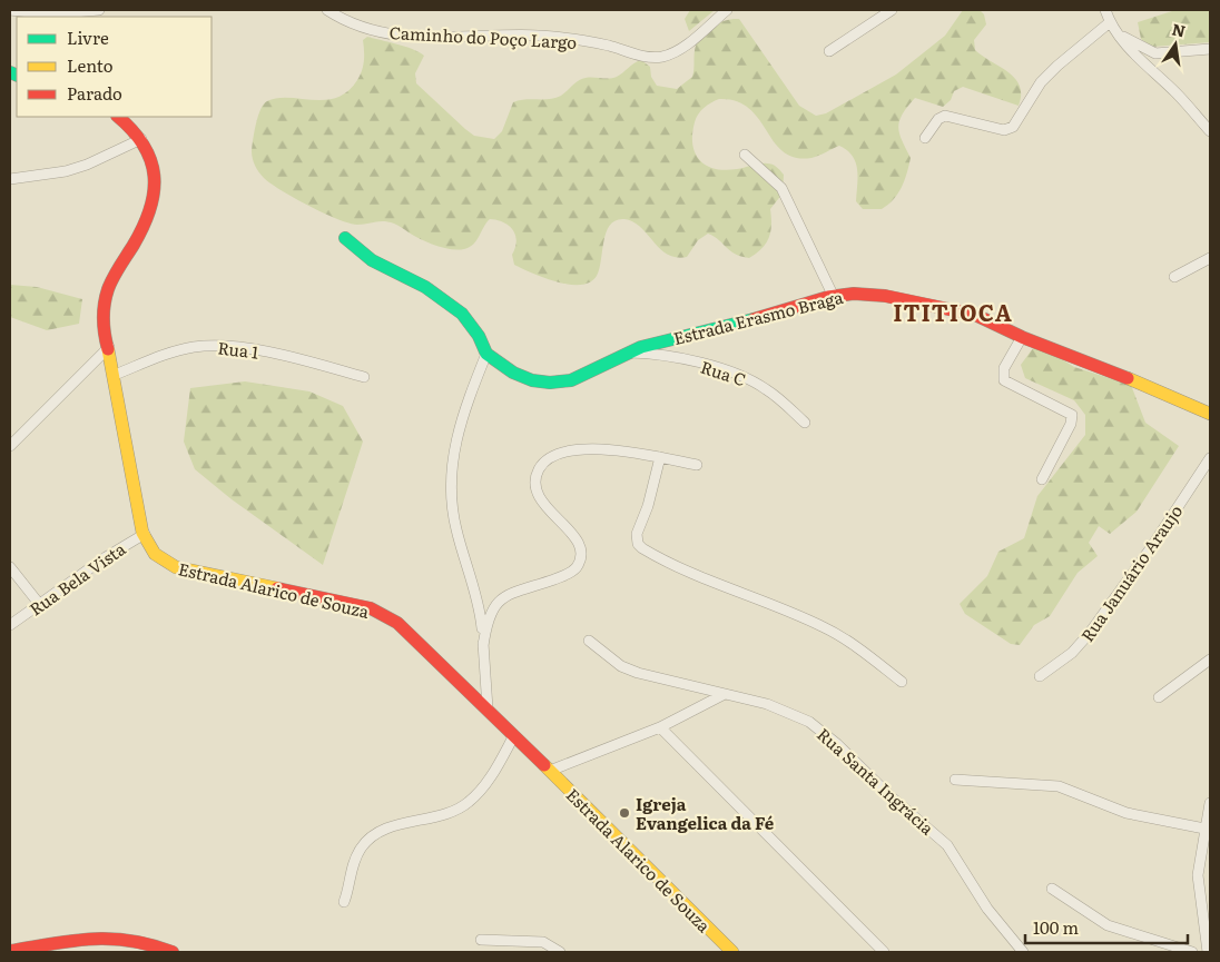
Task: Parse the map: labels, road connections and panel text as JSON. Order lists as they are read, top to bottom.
{
  "streets": {
    "main road": ["Estrada Erasmo Braga", "Estrada Alarico de Souza"],
    "street": [
      "Caminho do Poço Largo",
      "Rua 1",
      "Rua C",
      "Rua Januário Araujo",
      "Rua Bela Vista",
      "Rua Santa Ingrácia"
    ]
  },
  "crossings": [
    ["Estrada Erasmo Braga", "Rua C"],
    ["Rua 1", "Estrada Alarico de Souza"],
    ["Rua Bela Vista", "Estrada Alarico de Souza"]
  ],
  "districts": ["ITITIOCA"],
  "places": ["Igreja Evangelica da Fé"],
  "legend": ["Livre", "Lento", "Parado"],
  "scale_bar": "100 m",
  "north": "top"
}
